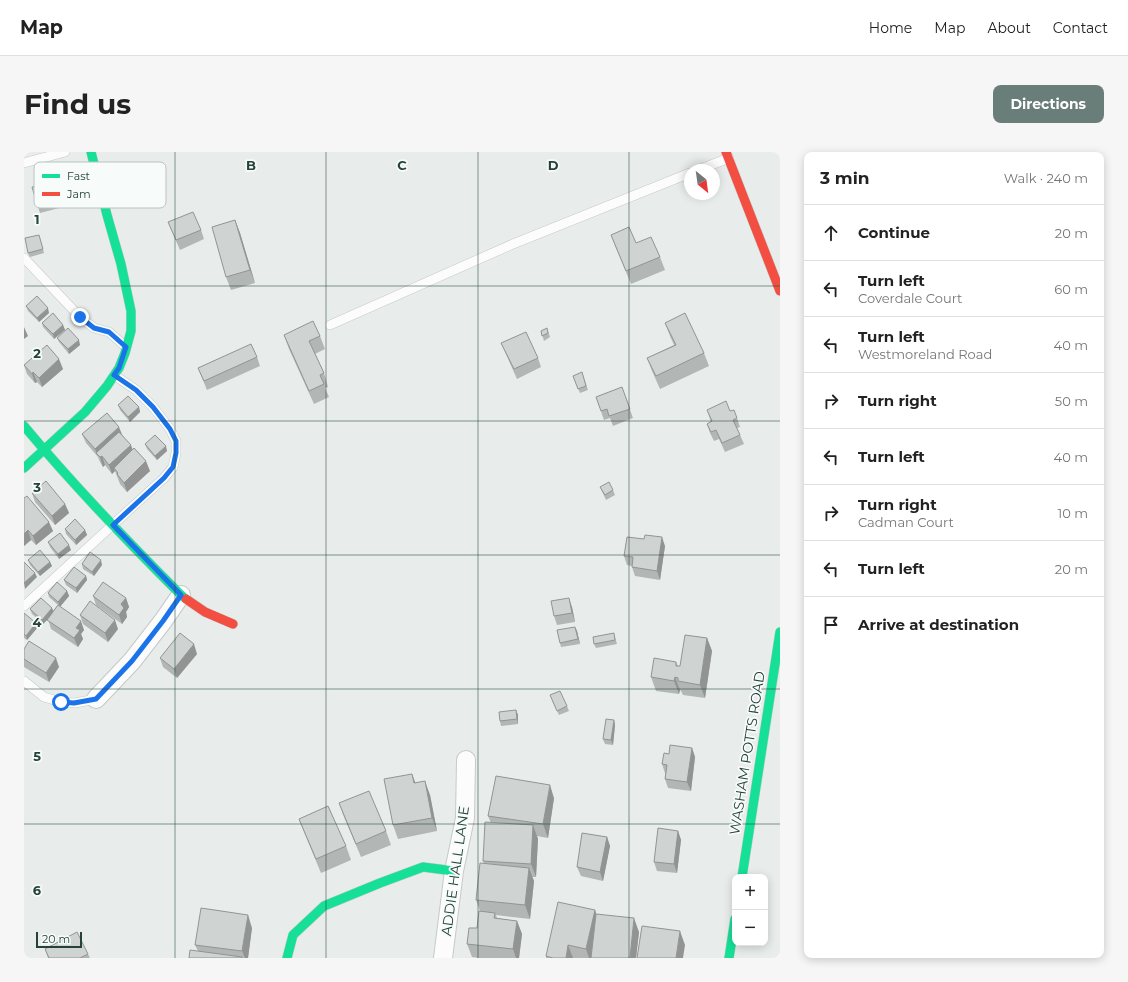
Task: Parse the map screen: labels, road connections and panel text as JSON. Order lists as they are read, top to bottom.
{
  "streets": {
    "street": ["WASHAM POTTS ROAD", "ADDIE HALL LANE"]
  },
  "legend": ["Fast", "Jam"],
  "scale_bar": "20 m",
  "north": "bottom right",
  "page": {
    "header": "Map",
    "nav": [
      "Home",
      "Map",
      "About",
      "Contact"
    ],
    "buttons": "Directions",
    "title": "Find us",
    "heading": ["3 min", "Walk · 240 m"],
    "list": [
      ["Continue", "20 m"],
      ["Turn left", "Coverdale Court", "60 m"],
      ["Turn left", "Westmoreland Road", "40 m"],
      ["Turn right", "50 m"],
      ["Turn left", "40 m"],
      ["Turn right", "Cadman Court", "10 m"],
      ["Turn left", "20 m"],
      "Arrive at destination"
    ],
    "map_buttons": ["+", "−"],
    "scale": "20 m"
  },
  "grid": {
    "columns": ["B", "C", "D"],
    "rows": [
      "1",
      "2",
      "3",
      "4",
      "5",
      "6"
    ]
  }
}
